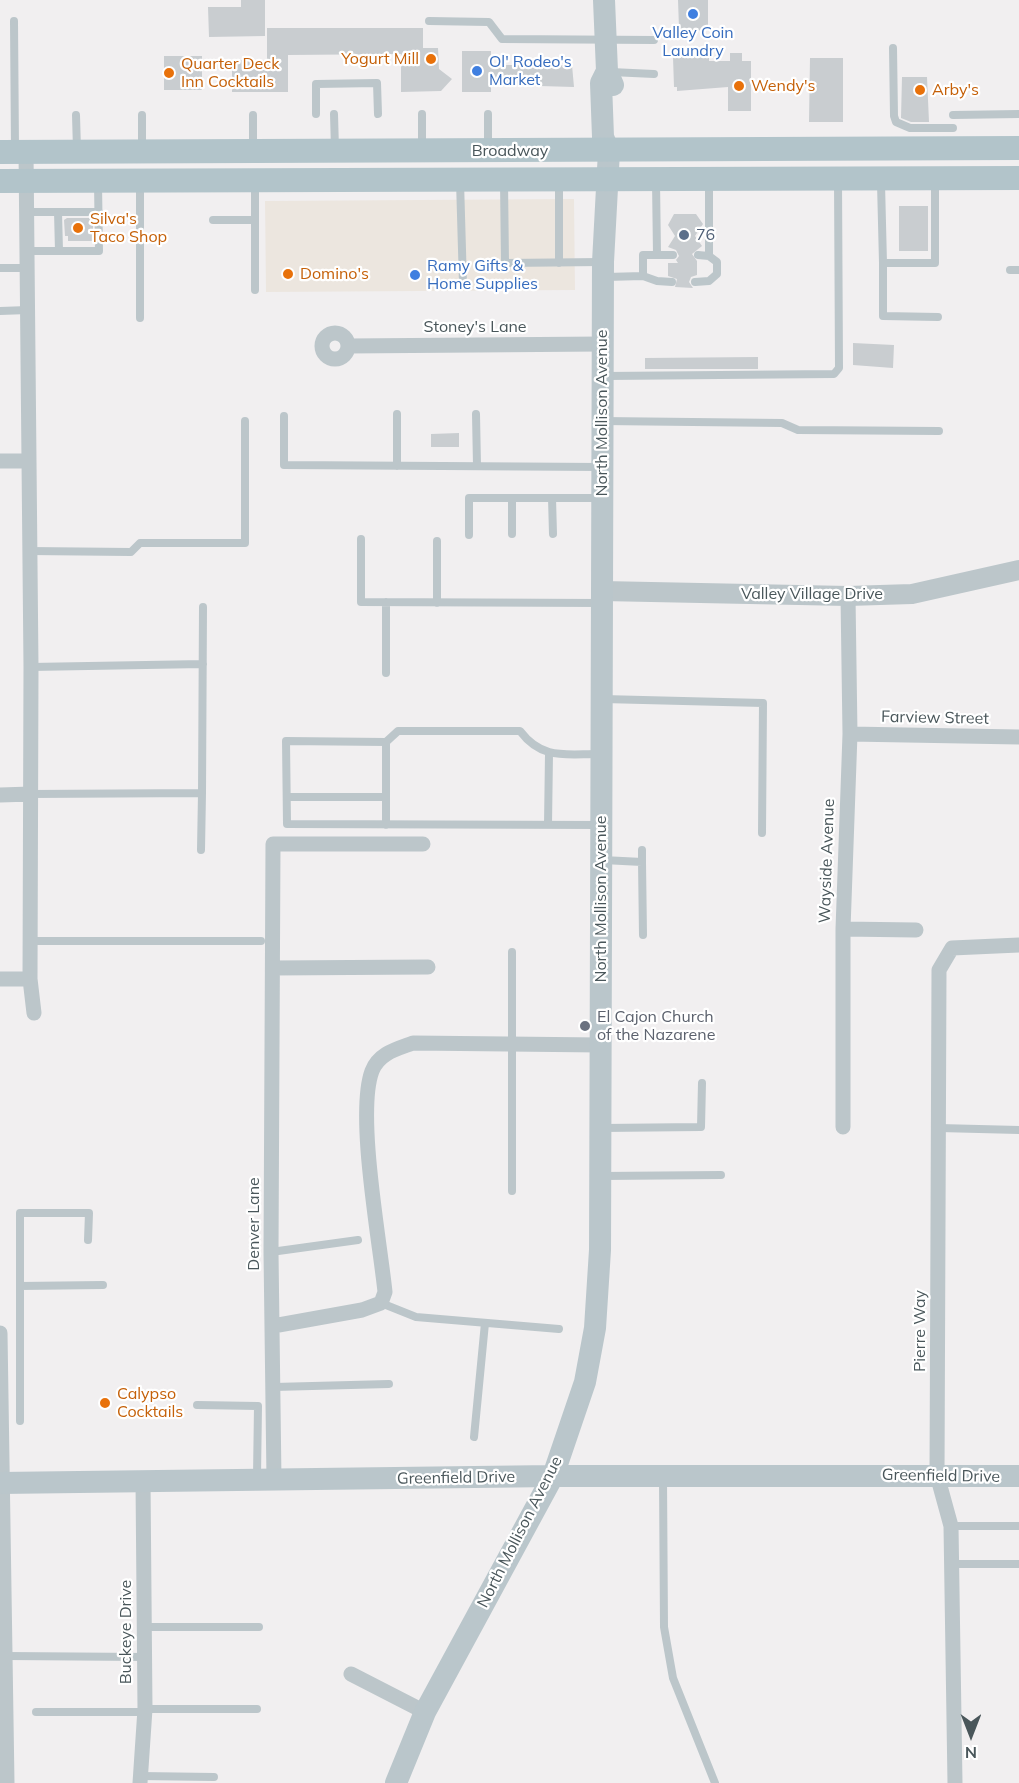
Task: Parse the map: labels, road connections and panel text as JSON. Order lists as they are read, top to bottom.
{
  "streets": {
    "main road": ["Broadway", "North Mollison Avenue", "Greenfield Drive"],
    "street": [
      "Stoney's Lane",
      "Valley Village Drive",
      "Farview Street",
      "Wayside Avenue",
      "Denver Lane",
      "Pierre Way",
      "Buckeye Drive"
    ]
  },
  "crossings": [
    ["Broadway", "North Mollison Avenue"],
    ["Stoney's Lane", "North Mollison Avenue"],
    ["North Mollison Avenue", "Valley Village Drive"],
    ["North Mollison Avenue", "Greenfield Drive"],
    ["Valley Village Drive", "Wayside Avenue"],
    ["Farview Street", "Wayside Avenue"],
    ["Denver Lane", "Greenfield Drive"],
    ["Pierre Way", "Greenfield Drive"],
    ["Greenfield Drive", "Buckeye Drive"]
  ],
  "places": [
    "Valley Coin Laundry",
    "Yogurt Mill",
    "Ol' Rodeo's Market",
    "Quarter Deck Inn Cocktails",
    "Wendy's",
    "Arby's",
    "Silva's Taco Shop",
    "76",
    "Domino's",
    "Ramy Gifts & Home Supplies",
    "El Cajon Church of the Nazarene",
    "Calypso Cocktails"
  ],
  "north": "bottom"
}
